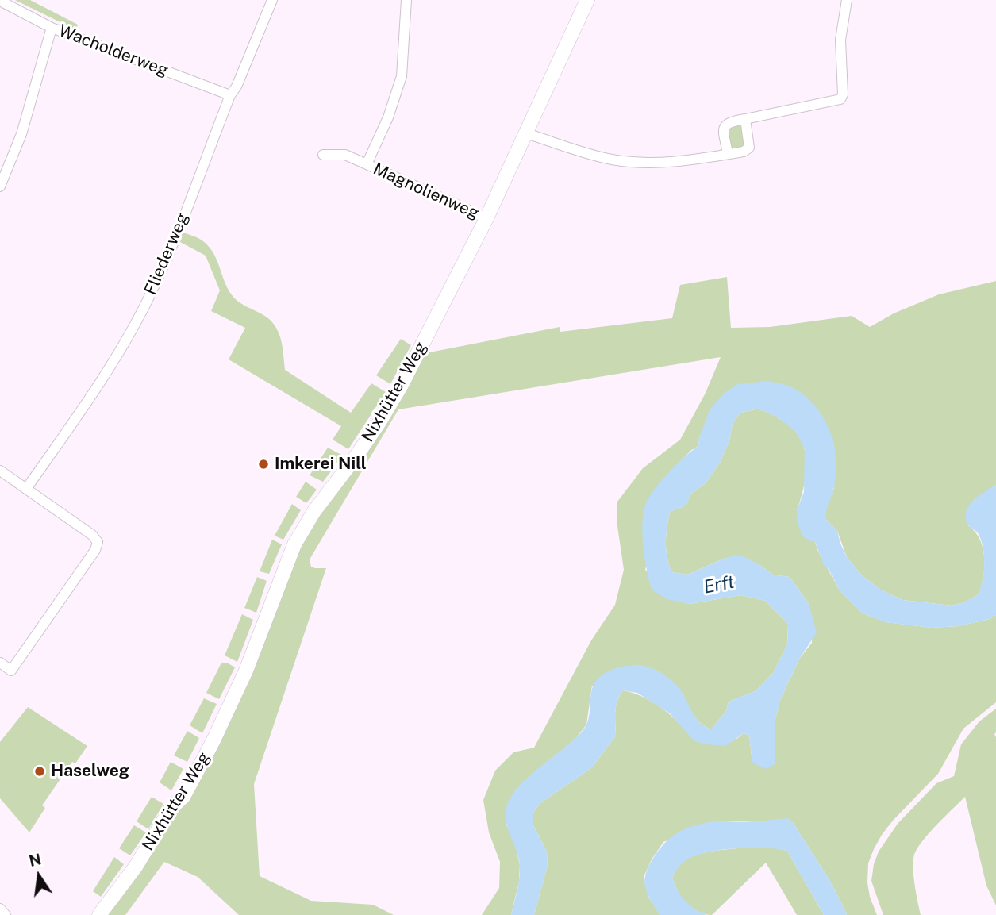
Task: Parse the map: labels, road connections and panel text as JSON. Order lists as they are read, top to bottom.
{
  "streets": {
    "main road": ["Nixhütter Weg"],
    "street": ["Wacholderweg", "Magnolienweg", "Fliederweg"]
  },
  "crossings": [
    ["Wacholderweg", "Fliederweg"],
    ["Magnolienweg", "Nixhütter Weg"]
  ],
  "water": ["Erft"],
  "places": ["Imkerei Nill", "Haselweg"],
  "north": "top"
}
